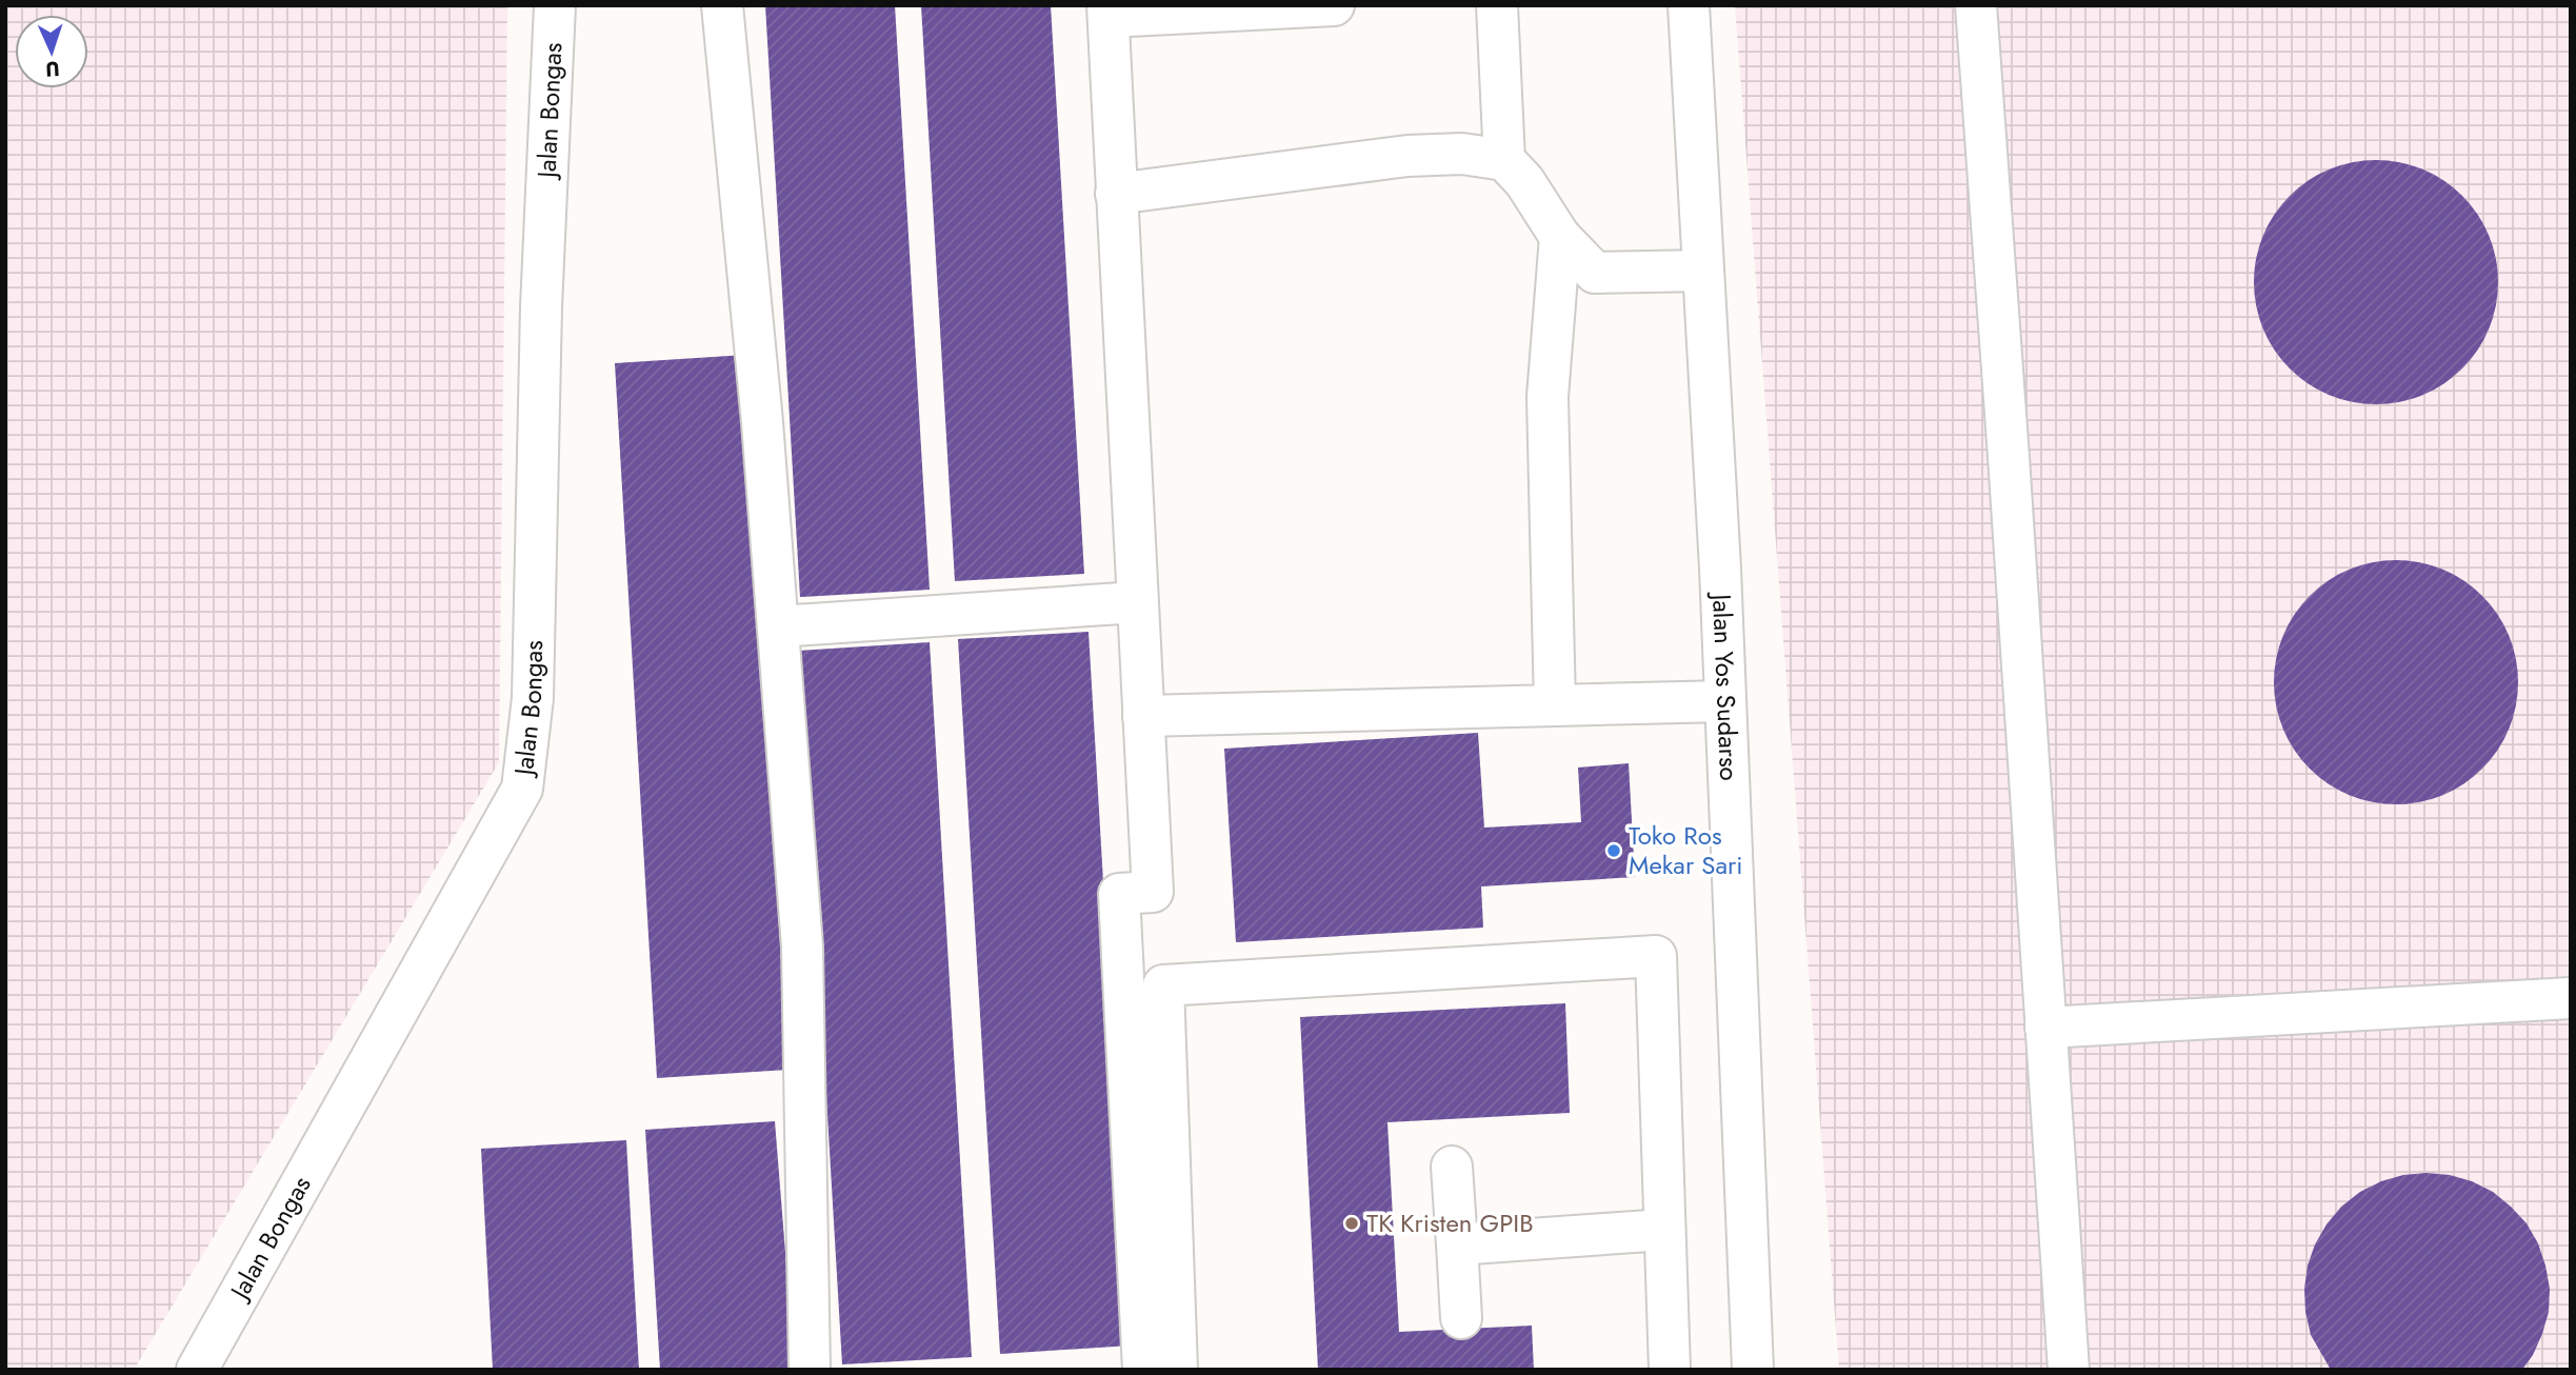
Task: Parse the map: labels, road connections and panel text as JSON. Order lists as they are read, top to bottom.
{
  "streets": {
    "street": ["Jalan Bongas", "Jalan Yos Sudarso"]
  },
  "places": ["Toko Ros Mekar Sari", "TK Kristen GPIB"],
  "north": "bottom"
}
